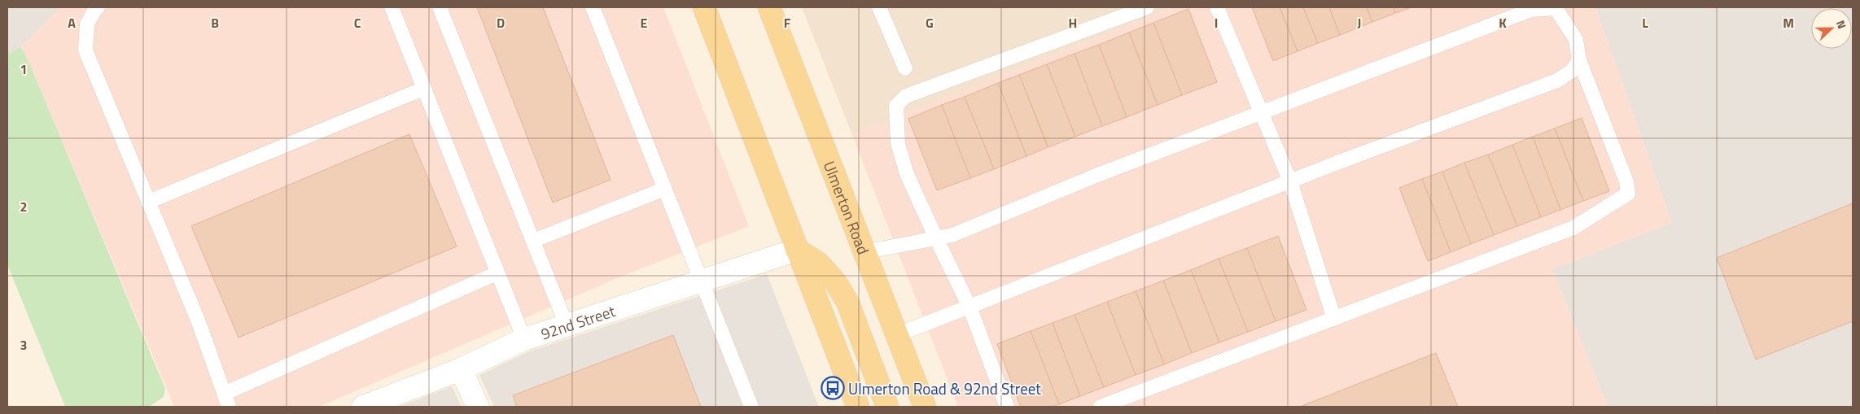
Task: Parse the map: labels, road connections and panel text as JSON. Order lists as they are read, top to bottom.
{
  "streets": {
    "main road": ["Ulmerton Road"],
    "street": ["92nd Street"]
  },
  "places": {
    "bus stop": ["Ulmerton Road & 92nd Street"]
  },
  "north": "right",
  "grid": {
    "columns": [
      "A",
      "B",
      "C",
      "D",
      "E",
      "F",
      "G",
      "H",
      "I",
      "J",
      "K",
      "L",
      "M"
    ],
    "rows": ["1", "2", "3"]
  }
}
